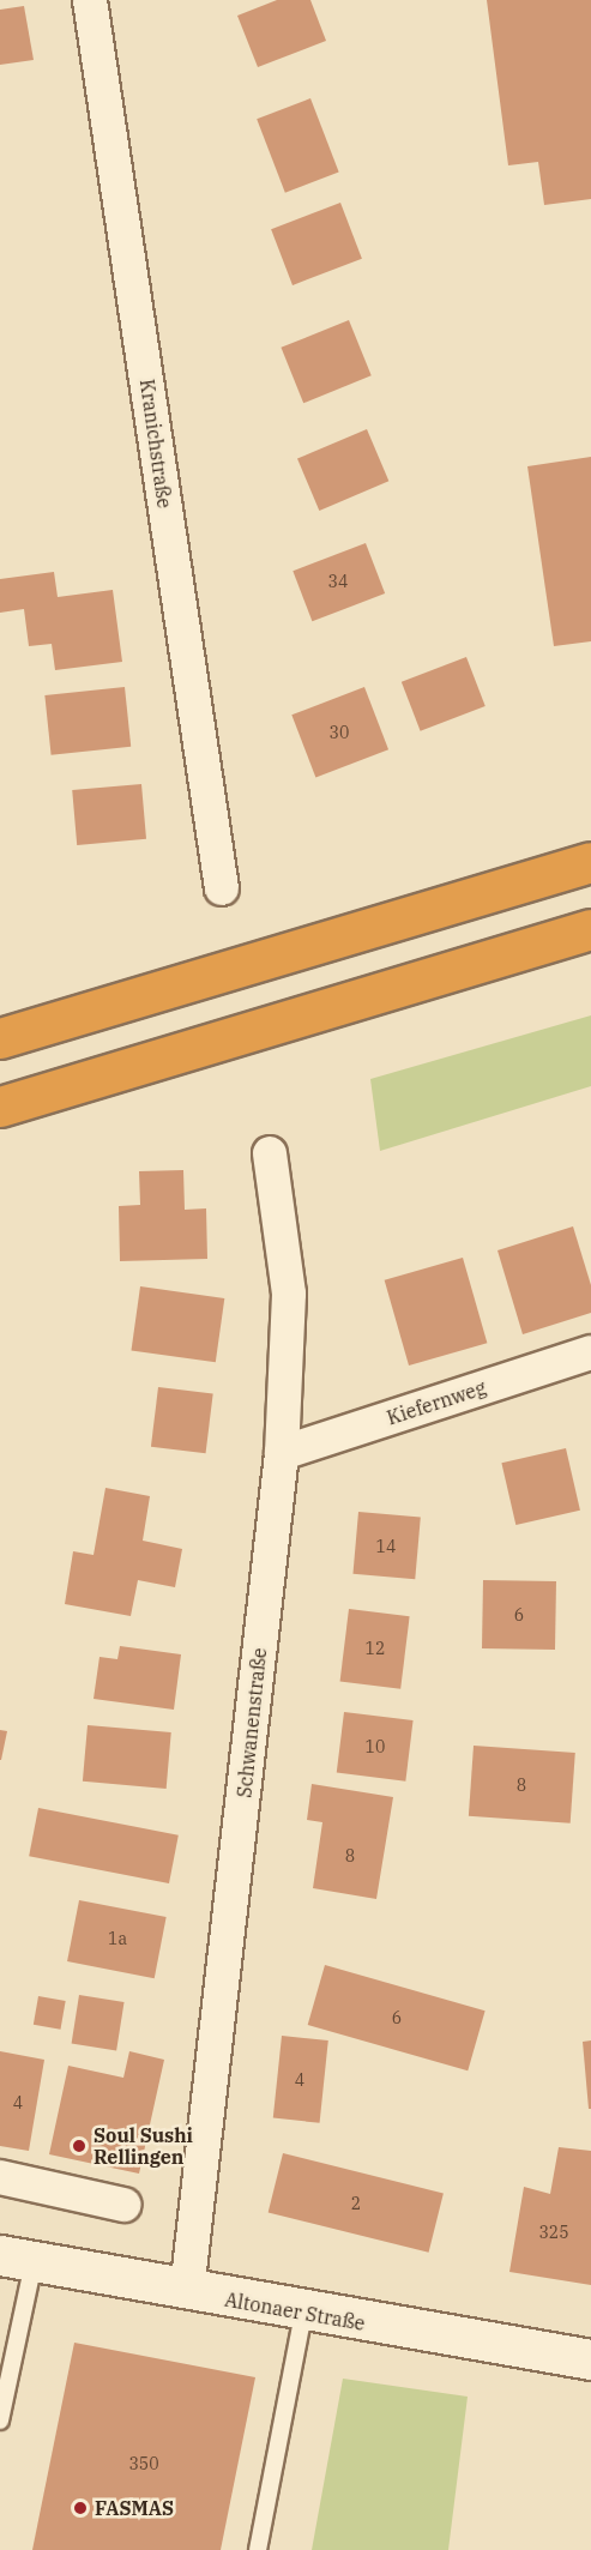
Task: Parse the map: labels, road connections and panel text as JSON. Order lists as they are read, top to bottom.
{
  "streets": {
    "main road": ["Altonaer Straße"],
    "street": ["Kranichstraße", "Kiefernweg", "Schwanenstraße"]
  },
  "crossings": [
    ["Kiefernweg", "Schwanenstraße"],
    ["Schwanenstraße", "Altonaer Straße"]
  ],
  "places": ["Soul Sushi Rellingen", "FASMAS"],
  "house_numbers": [
    "34",
    "30",
    "14",
    "6",
    "12",
    "10",
    "8",
    "8",
    "1a",
    "6",
    "4",
    "4",
    "2",
    "325",
    "350"
  ]
}
